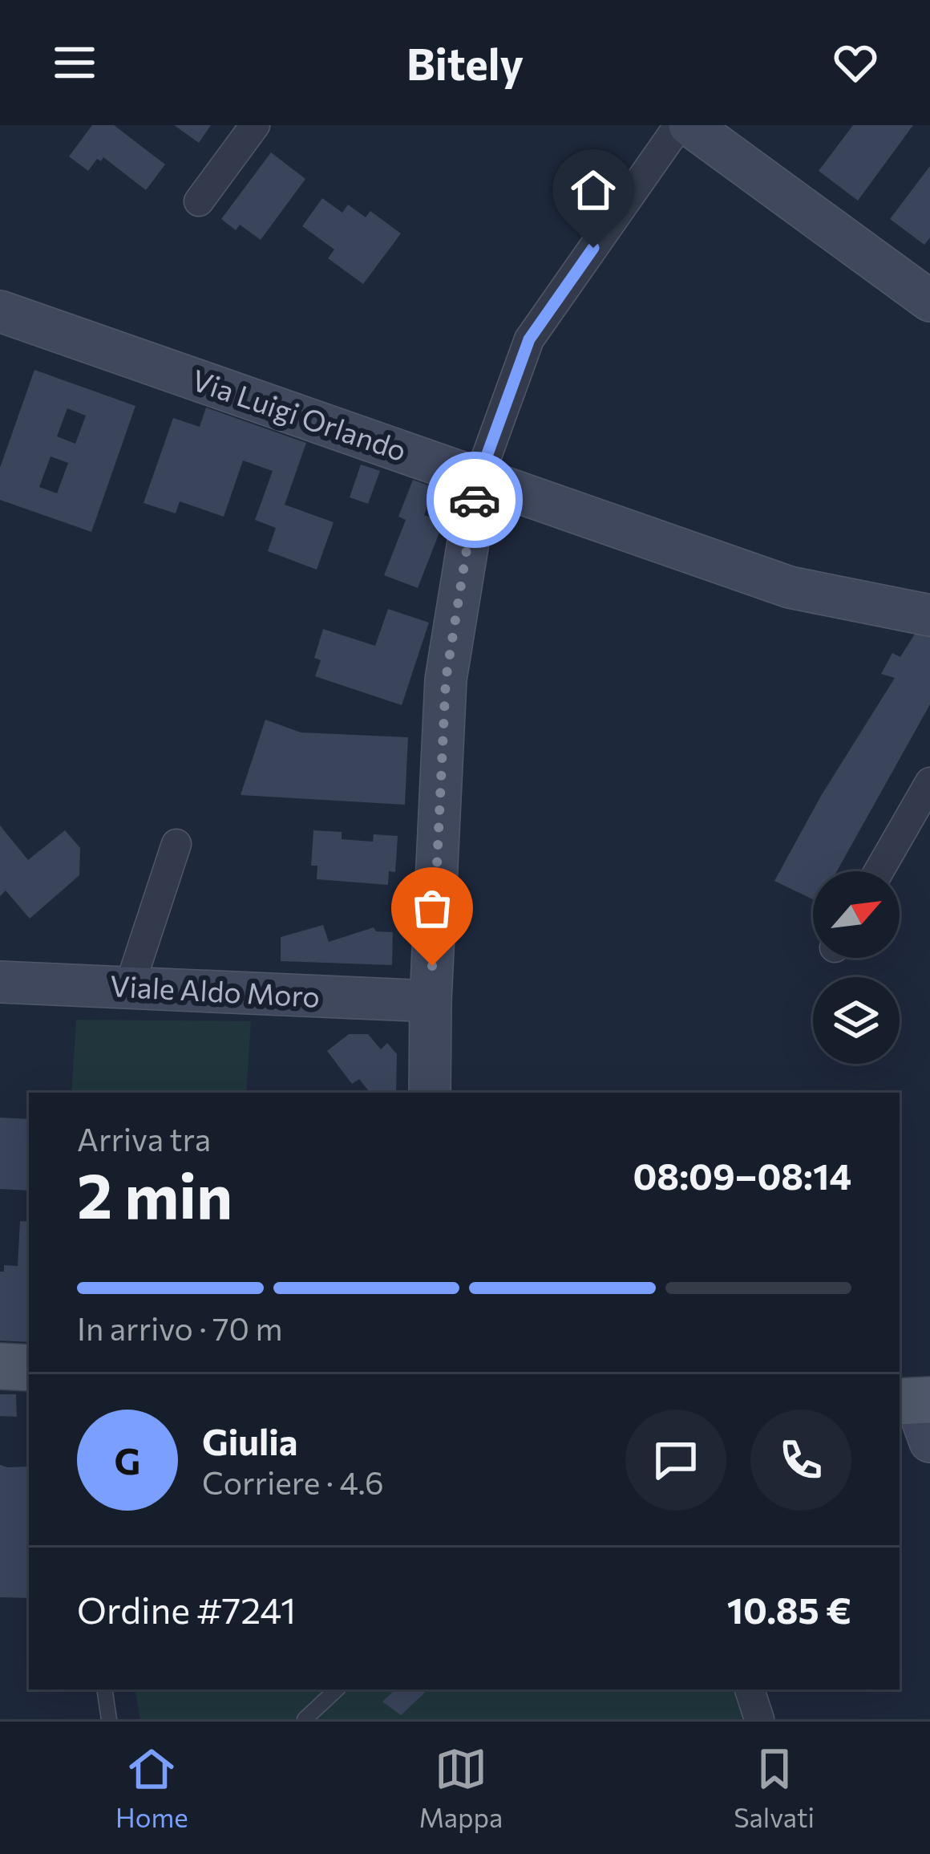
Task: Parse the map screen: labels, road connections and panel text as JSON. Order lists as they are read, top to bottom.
{
  "streets": {
    "street": ["Via Luigi Orlando", "Viale Aldo Moro"]
  },
  "north": "top right",
  "page": {
    "header": "Bitely",
    "heading": ["2 min", "Arriva tra", "08:09–08:14"],
    "panel": [
      "Giulia",
      "Corriere · 4.6",
      "Ordine #7241",
      "10.85 €"
    ],
    "bar": "In arrivo · 70 m",
    "round": "G",
    "tabs": ["Home", "Mappa", "Salvati"]
  }
}
